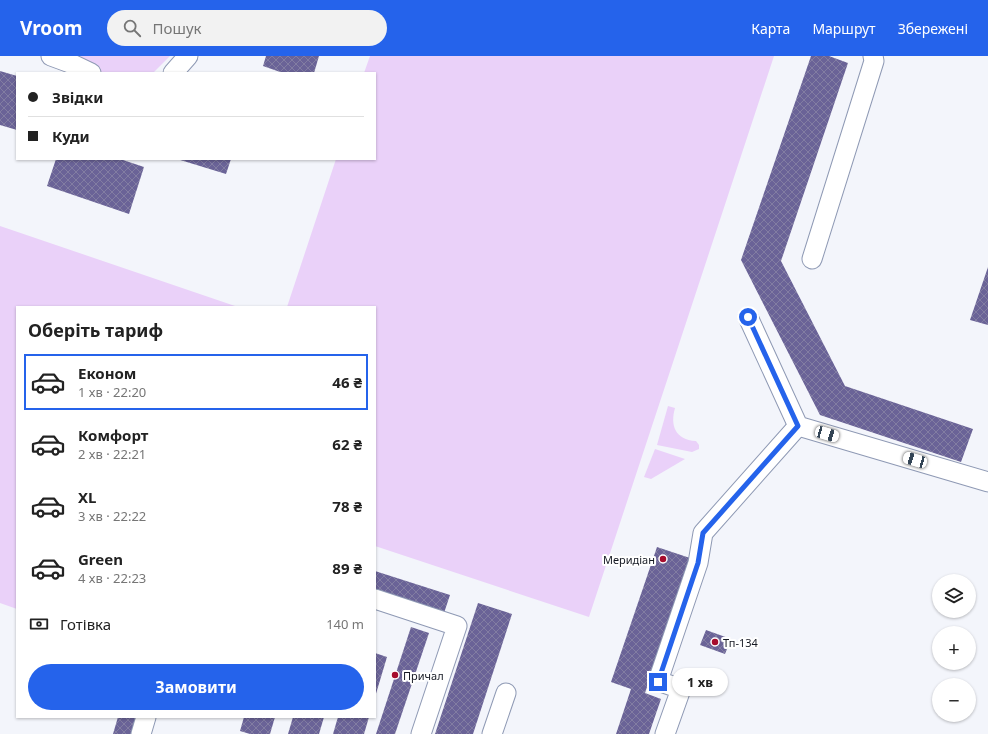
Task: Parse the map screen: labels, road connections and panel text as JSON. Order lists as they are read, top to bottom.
{
  "places": ["Меридіан", "Тп-134", "Причал"],
  "page": {
    "header": "Vroom",
    "search": "Пошук",
    "nav": ["Карта", "Маршрут", "Збережені"],
    "banner": ["Звідки", "Куди"],
    "heading": "Оберіть тариф",
    "list": [
      {
        "name": "Економ",
        "note": "1 хв · 22:20",
        "value": "46 ₴"
      },
      {
        "name": "Комфорт",
        "note": "2 хв · 22:21",
        "value": "62 ₴"
      },
      {
        "name": "XL",
        "note": "3 хв · 22:22",
        "value": "78 ₴"
      },
      {
        "name": "Green",
        "note": "4 хв · 22:23",
        "value": "89 ₴"
      }
    ],
    "map_buttons": ["+", "−"],
    "pay": ["Готівка", "140 m"],
    "buttons": "Замовити",
    "bubble": "1 хв"
  }
}
